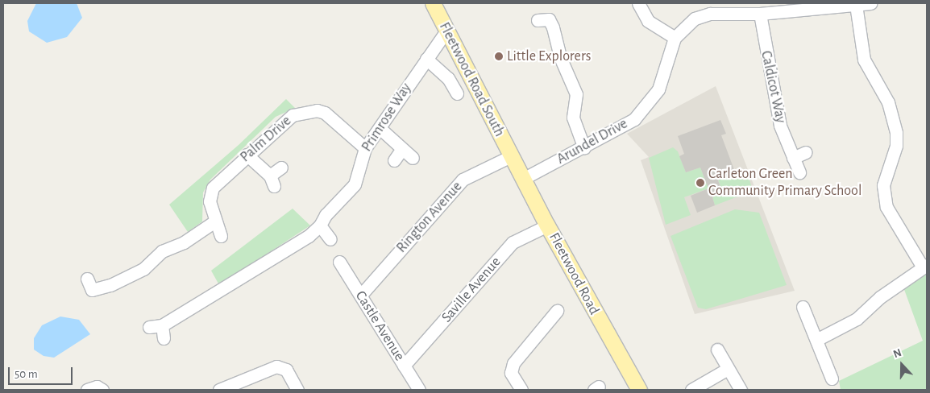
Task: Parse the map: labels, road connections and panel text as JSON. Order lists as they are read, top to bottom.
{
  "streets": {
    "main road": ["Fleetwood Road South", "Fleetwood Road"],
    "street": [
      "Caldicot Way",
      "Primrose Way",
      "Palm Drive",
      "Arundel Drive",
      "Rington Avenue",
      "Saville Avenue",
      "Castle Avenue"
    ]
  },
  "crossings": [
    ["Fleetwood Road South", "Primrose Way"],
    ["Fleetwood Road South", "Rington Avenue"],
    ["Fleetwood Road South", "Fleetwood Road"],
    ["Caldicot Way", "Arundel Drive"],
    ["Primrose Way", "Palm Drive"],
    ["Arundel Drive", "Fleetwood Road"],
    ["Rington Avenue", "Fleetwood Road"],
    ["Rington Avenue", "Castle Avenue"],
    ["Fleetwood Road", "Saville Avenue"],
    ["Saville Avenue", "Castle Avenue"]
  ],
  "places": ["Little Explorers", "Carleton Green Community Primary School"],
  "scale_bar": "50 m",
  "north": "top"
}
